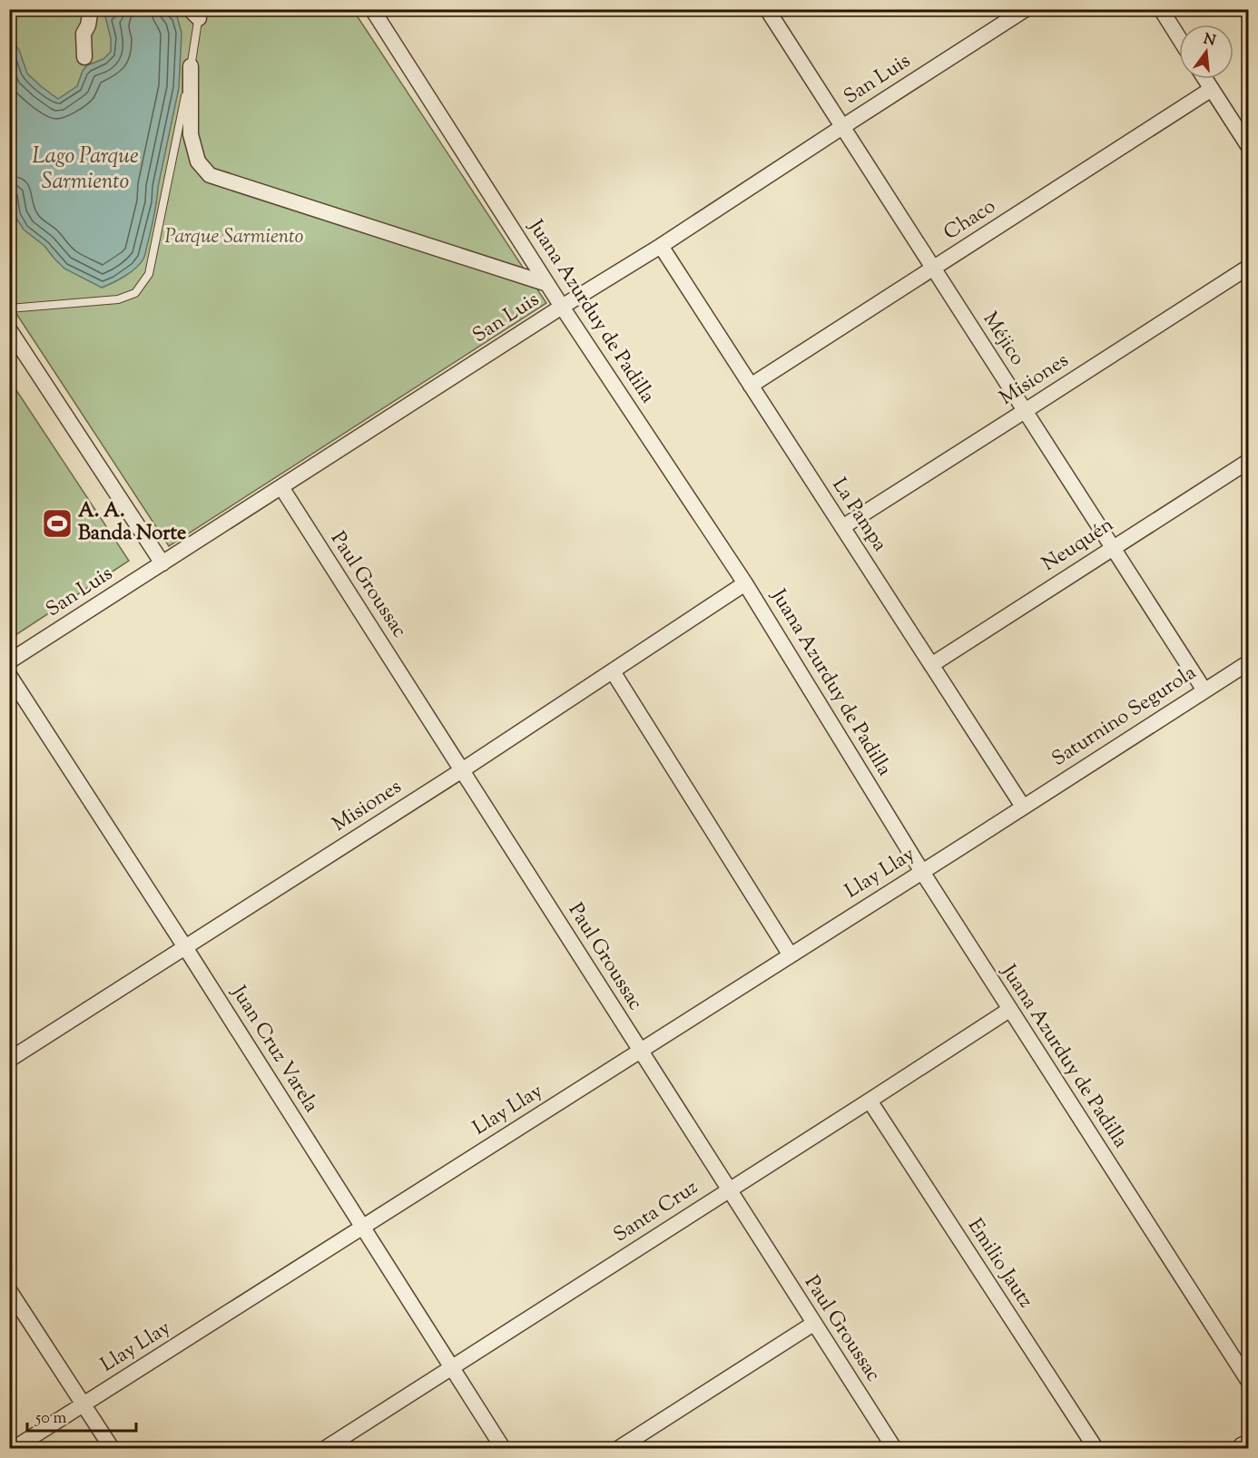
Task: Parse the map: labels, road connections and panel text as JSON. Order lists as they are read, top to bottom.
{
  "streets": {
    "street": [
      "San Luis",
      "Chaco",
      "Juana Azurduy de Padilla",
      "Méjico",
      "Misiones",
      "La Pampa",
      "Neuquén",
      "Paul Groussac",
      "Saturnino Segurola",
      "Llay Llay",
      "Juan Cruz Varela",
      "Santa Cruz",
      "Emilio Jautz"
    ]
  },
  "crossings": [
    ["San Luis", "Juana Azurduy de Padilla"],
    ["San Luis", "Méjico"],
    ["San Luis", "La Pampa"],
    ["San Luis", "Paul Groussac"],
    ["Chaco", "Méjico"],
    ["Chaco", "La Pampa"],
    ["Juana Azurduy de Padilla", "Misiones"],
    ["Juana Azurduy de Padilla", "Llay Llay"],
    ["Juana Azurduy de Padilla", "Santa Cruz"],
    ["Méjico", "Misiones"],
    ["Méjico", "Neuquén"],
    ["Méjico", "Saturnino Segurola"],
    ["Misiones", "La Pampa"],
    ["Misiones", "Paul Groussac"],
    ["Misiones", "Juan Cruz Varela"],
    ["La Pampa", "Neuquén"],
    ["La Pampa", "Saturnino Segurola"],
    ["La Pampa", "Llay Llay"],
    ["Paul Groussac", "Llay Llay"],
    ["Paul Groussac", "Santa Cruz"],
    ["Saturnino Segurola", "Llay Llay"],
    ["Llay Llay", "Juan Cruz Varela"],
    ["Juan Cruz Varela", "Santa Cruz"],
    ["Santa Cruz", "Emilio Jautz"]
  ],
  "water": ["Lago Parque Sarmiento"],
  "parks": ["Parque Sarmiento"],
  "places": {
    "sports": ["A. A. Banda Norte"]
  },
  "scale_bar": "50 m",
  "north": "top"
}
